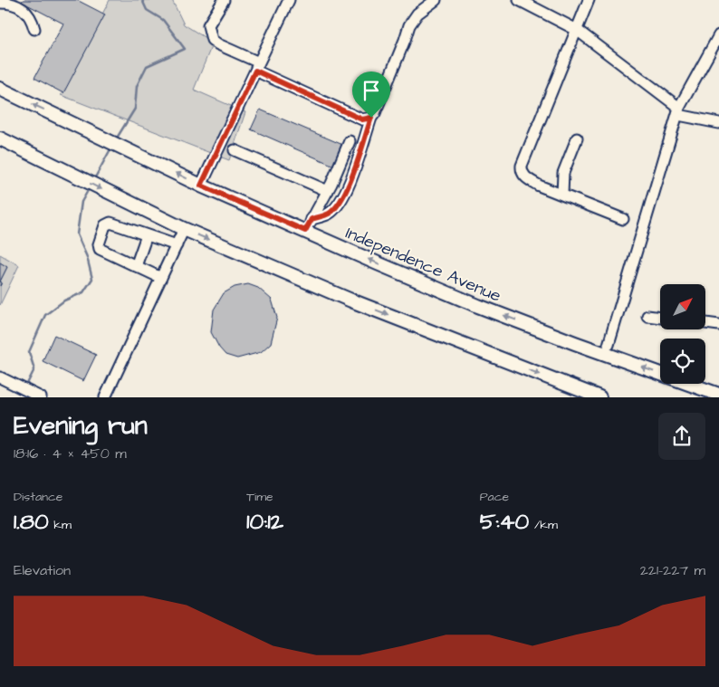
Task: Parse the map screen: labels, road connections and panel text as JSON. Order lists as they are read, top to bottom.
{
  "streets": {
    "main road": ["Independence Avenue"]
  },
  "north": "top right",
  "page": {
    "heading": ["Evening run", "18:16 · 4 × 450 m"],
    "stats": [
      ["Distance", "1.80 km"],
      ["Time", "10:12"],
      ["Pace", "5:40 /km"]
    ],
    "chart": ["Elevation", "221–227 m"]
  }
}
